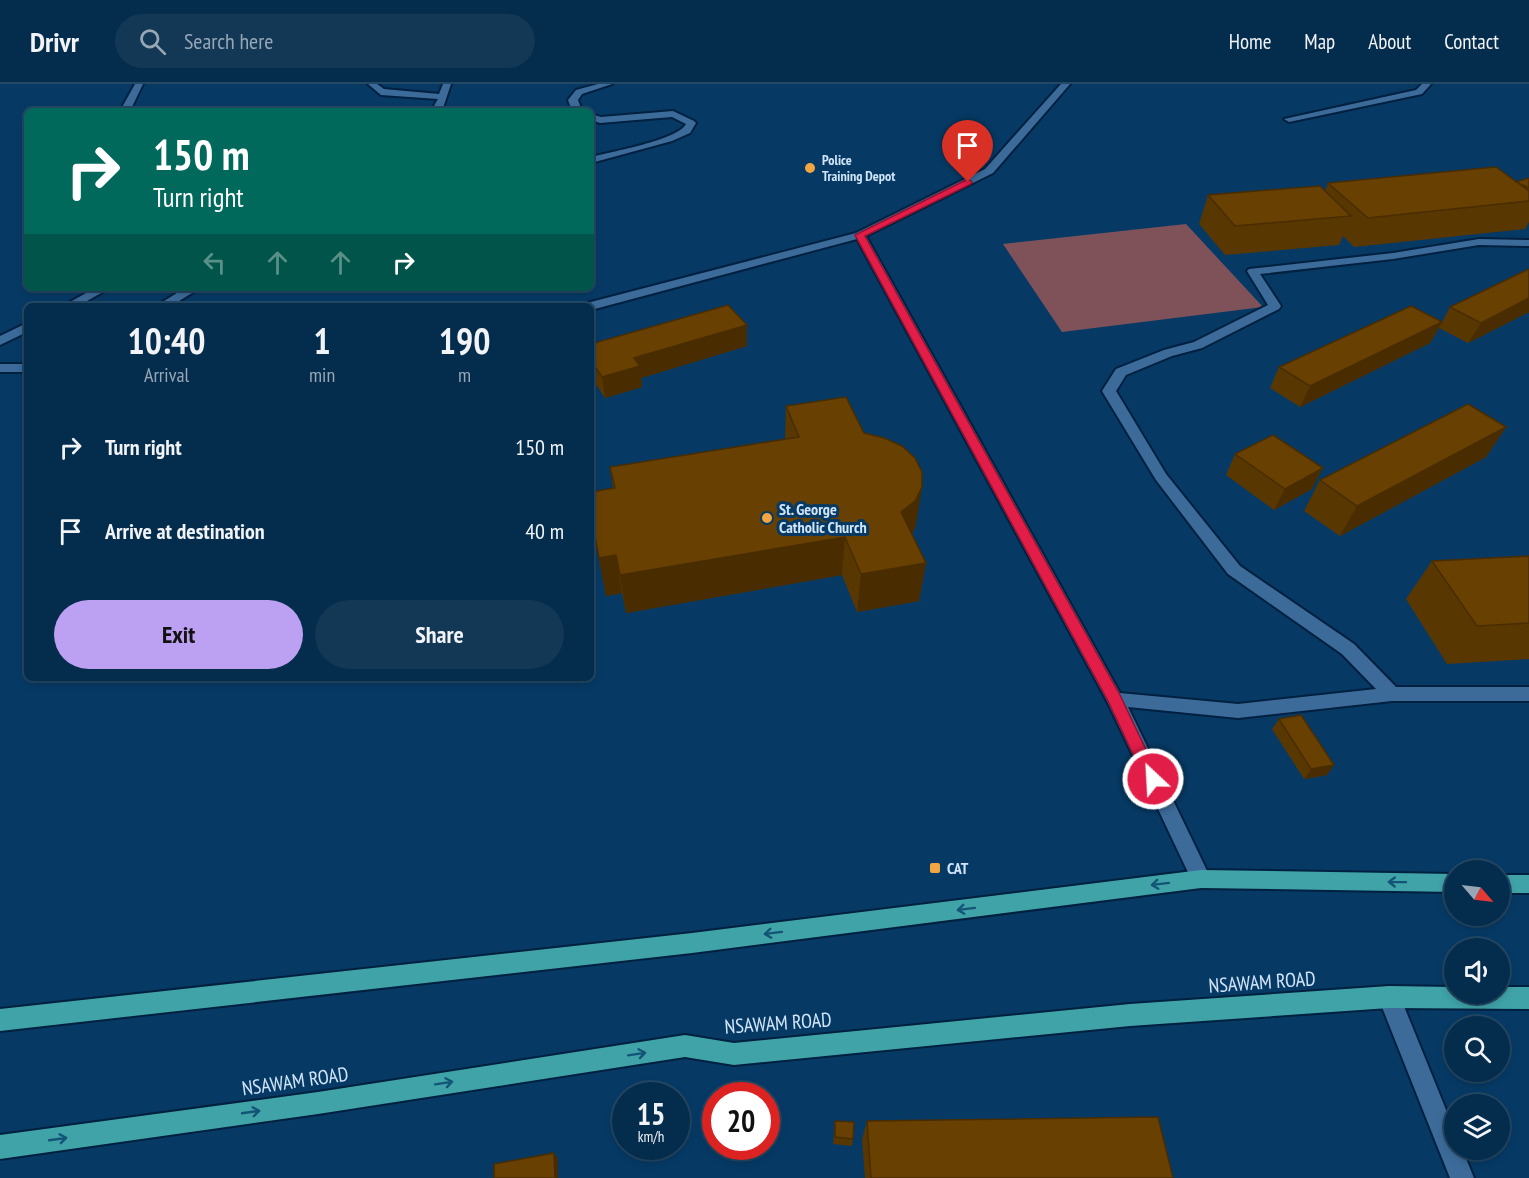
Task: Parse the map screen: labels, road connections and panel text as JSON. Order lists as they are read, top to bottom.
{
  "streets": {
    "highway": ["NSAWAM ROAD"]
  },
  "places": {
    "other": ["Police Training Depot", "St. George Catholic Church"],
    "transit": ["CAT"]
  },
  "north": "bottom right",
  "page": {
    "header": "Drivr",
    "search": "Search here",
    "nav": [
      "Home",
      "Map",
      "About",
      "Contact"
    ],
    "turn": ["150 m", "Turn right"],
    "eta": [
      "10:40",
      "Arrival",
      "1",
      "min",
      "190",
      "m"
    ],
    "list": [
      {
        "name": "Turn right",
        "value": "150 m"
      },
      {
        "name": "Arrive at destination",
        "value": "40 m"
      }
    ],
    "buttons": ["Exit", "Share"],
    "speed": "15 km/h",
    "limit": "20"
  }
}
